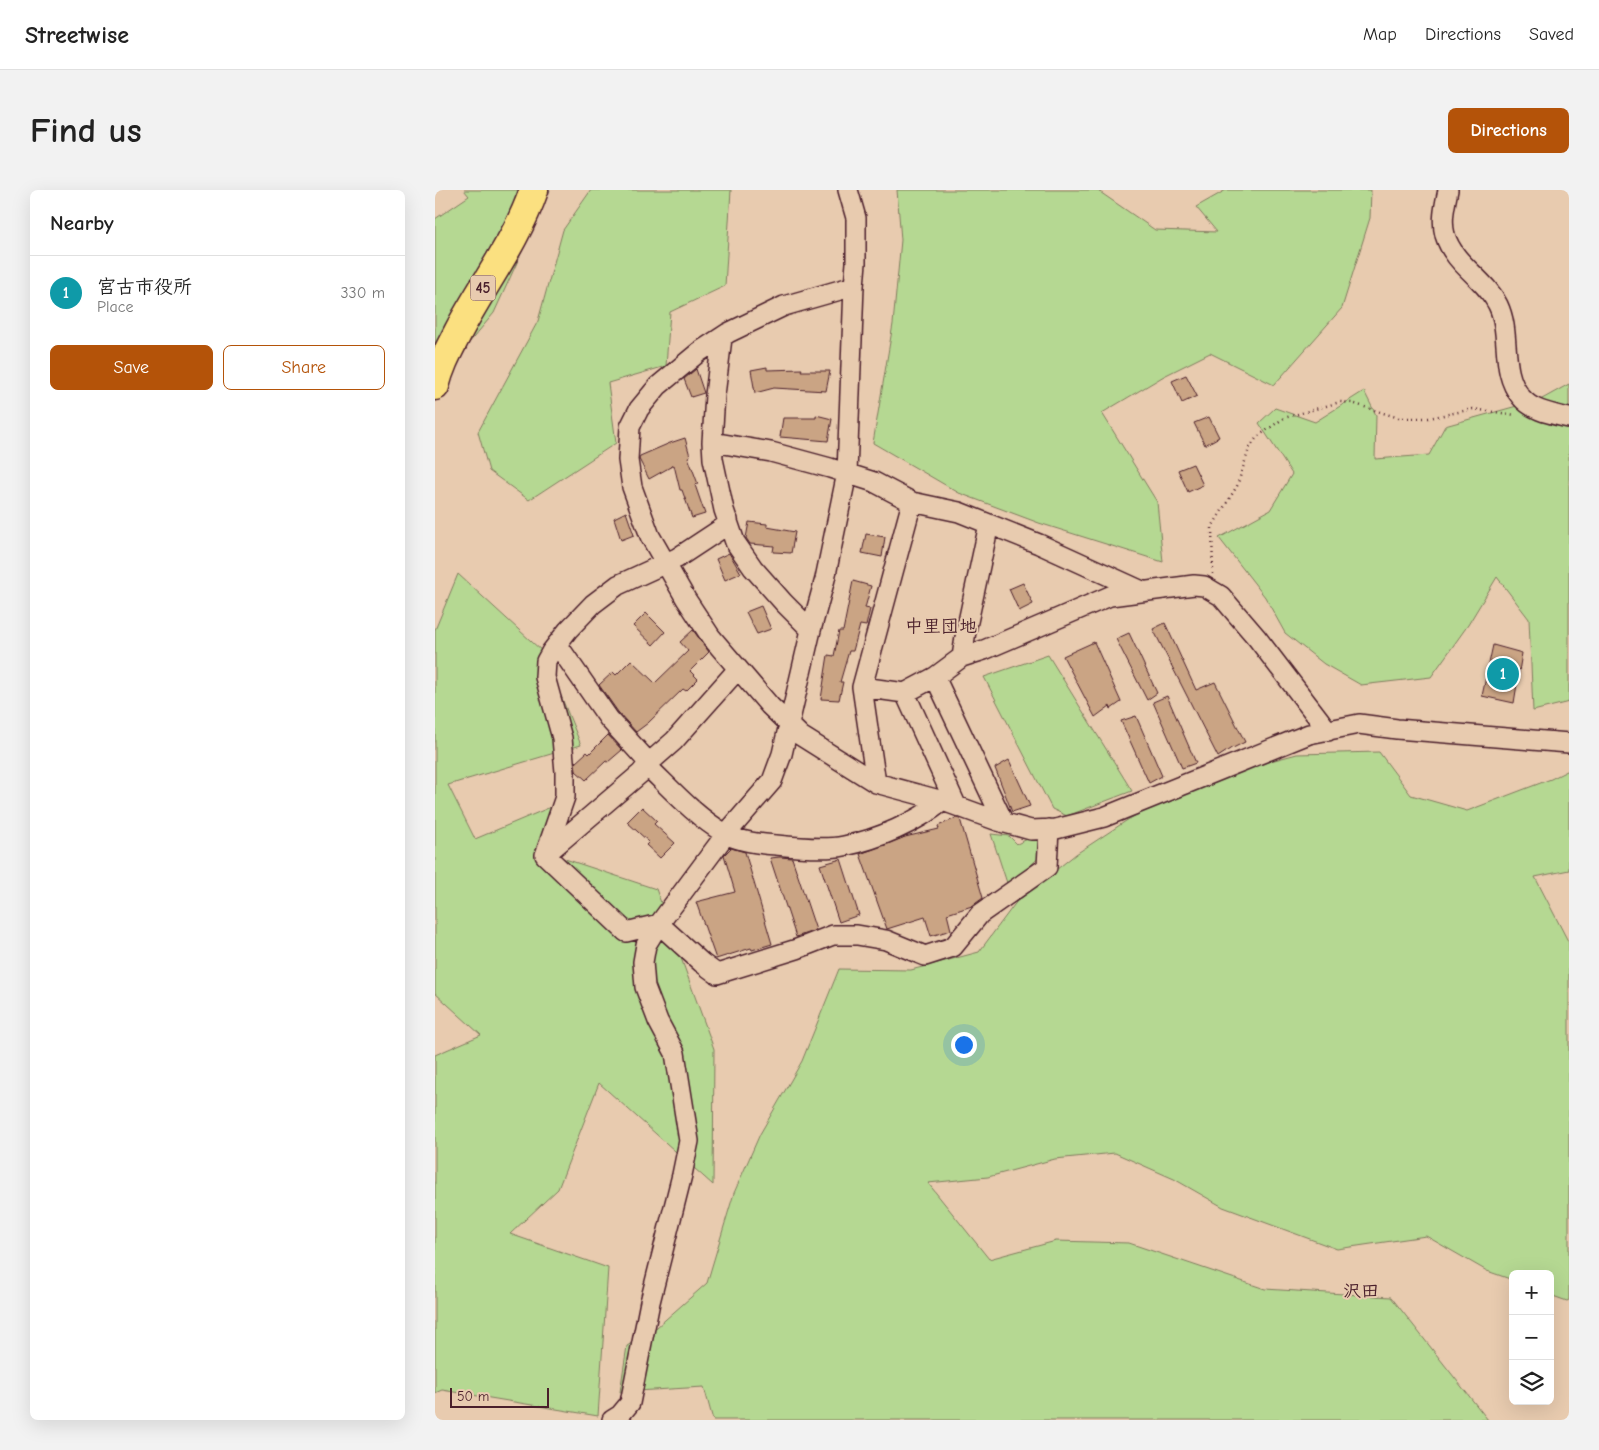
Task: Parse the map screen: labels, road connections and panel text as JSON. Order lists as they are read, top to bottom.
{
  "streets": {
    "highway": ["45"]
  },
  "districts": ["中里団地", "沢田"],
  "scale_bar": "50 m",
  "page": {
    "header": "Streetwise",
    "nav": ["Map", "Directions", "Saved"],
    "buttons": [
      "Directions",
      ["Save", "Share"]
    ],
    "title": "Find us",
    "heading": "Nearby",
    "list": [
      {
        "mark": "1",
        "name": "宮古市役所",
        "note": "Place",
        "value": "330 m"
      }
    ],
    "pins": "1",
    "map_buttons": ["+", "−"],
    "scale": "50 m"
  }
}
